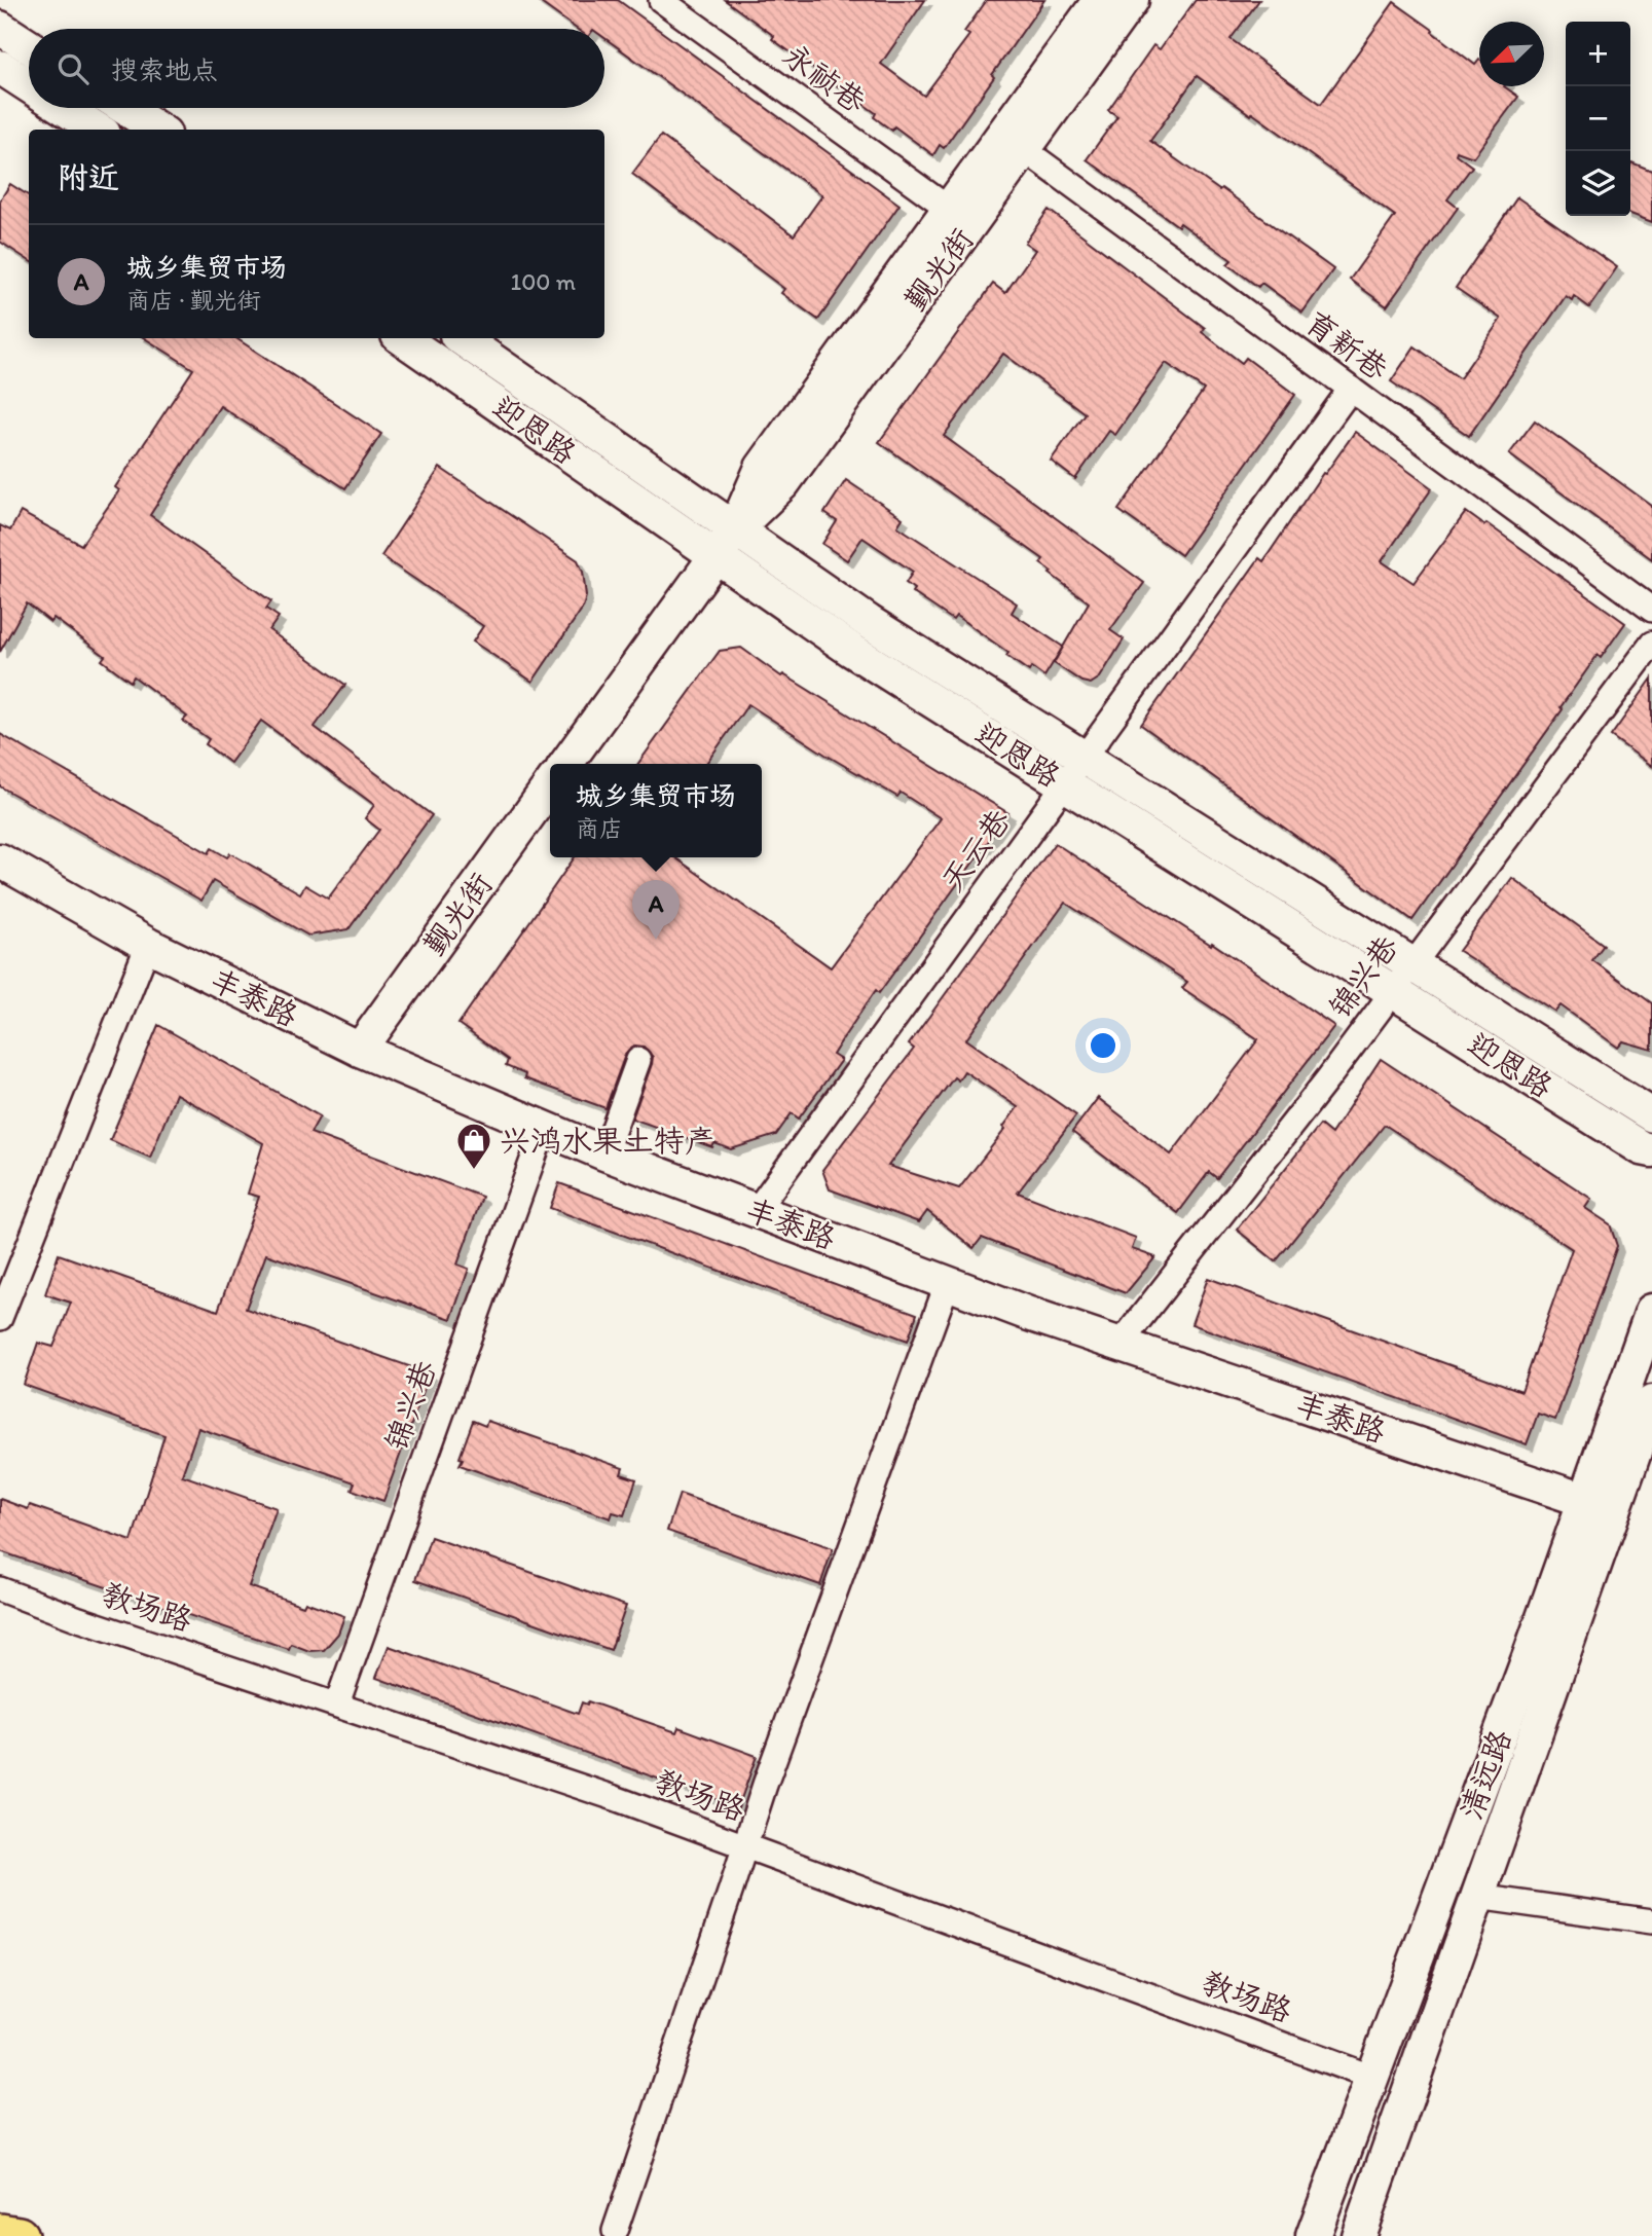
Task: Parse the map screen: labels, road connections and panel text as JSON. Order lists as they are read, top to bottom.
{
  "streets": {
    "street": [
      "永祯巷",
      "觐光街",
      "育新巷",
      "迎恩路",
      "天云巷",
      "锦兴巷",
      "丰泰路",
      "教场路",
      "清远路"
    ]
  },
  "crossings": [
    ["永祯巷", "觐光街"],
    ["觐光街", "育新巷"],
    ["觐光街", "迎恩路"],
    ["觐光街", "丰泰路"],
    ["育新巷", "天云巷"],
    ["迎恩路", "天云巷"],
    ["迎恩路", "锦兴巷"],
    ["天云巷", "丰泰路"],
    ["锦兴巷", "丰泰路"],
    ["锦兴巷", "教场路"],
    ["丰泰路", "清远路"],
    ["教场路", "清远路"]
  ],
  "places": {
    "shop": ["兴鸿水果土特产"]
  },
  "north": "bottom left",
  "page": {
    "map_buttons": ["+", "−"],
    "search": "搜索地点",
    "heading": "附近",
    "list": [
      {
        "mark": "A",
        "name": "城乡集贸市场",
        "note": "商店 · 觐光街",
        "value": "100 m"
      }
    ],
    "popup": ["城乡集贸市场", "商店"],
    "pins": "A"
  }
}
